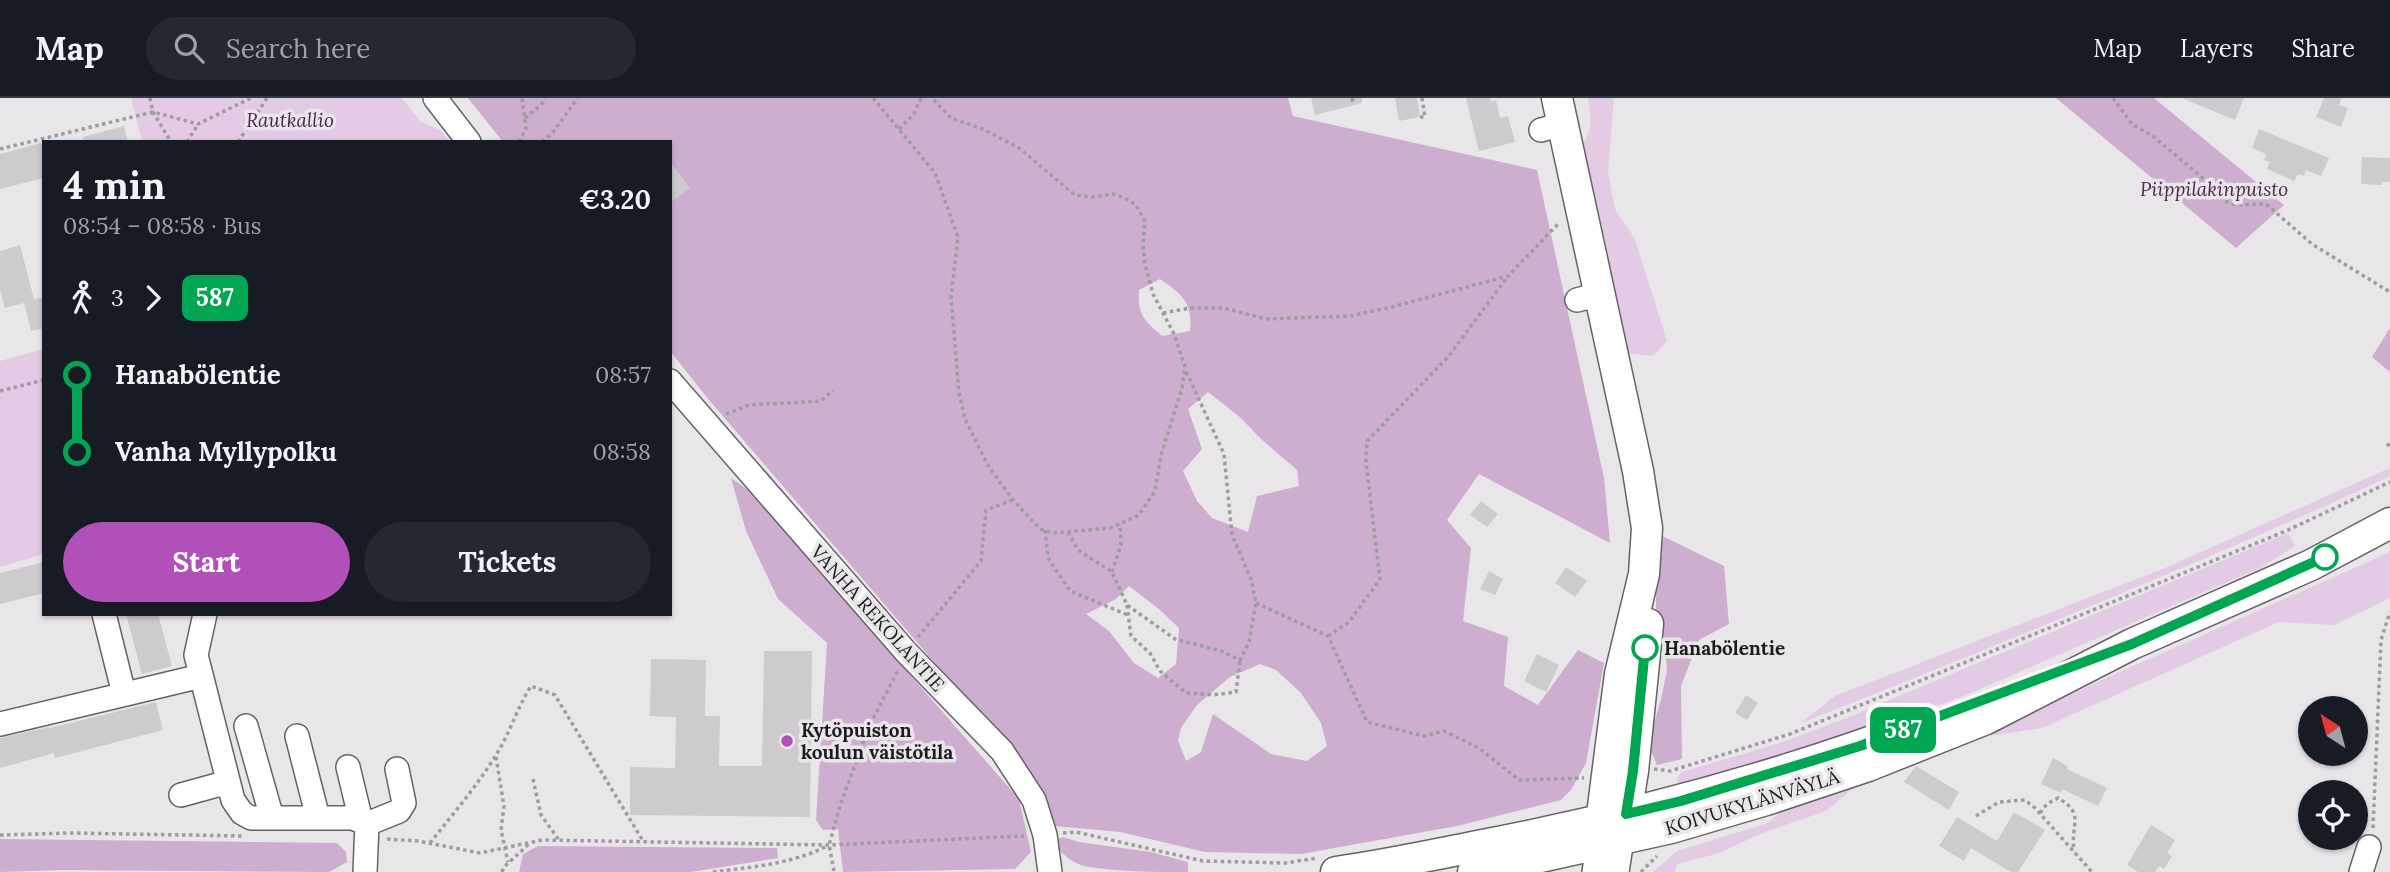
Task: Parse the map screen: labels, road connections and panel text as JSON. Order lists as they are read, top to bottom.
{
  "streets": {
    "main road": ["KOIVUKYLÄNVÄYLÄ"],
    "street": ["VANHA REKOLANTIE"]
  },
  "parks": ["Rautkallio", "Piippilakinpuisto"],
  "places": ["Hanabölentie", "Kytöpuiston koulun väistötila"],
  "lines": ["bus line 587"],
  "north": "top left",
  "page": {
    "header": "Map",
    "search": "Search here",
    "nav": ["Map", "Layers", "Share"],
    "on_map": "587",
    "heading": ["4 min", "08:54 – 08:58 · Bus", "€3.20"],
    "legs": ["3", "587"],
    "list": [
      {
        "name": "Hanabölentie",
        "value": "08:57"
      },
      {
        "name": "Vanha Myllypolku",
        "value": "08:58"
      }
    ],
    "buttons": ["Start", "Tickets"]
  }
}
